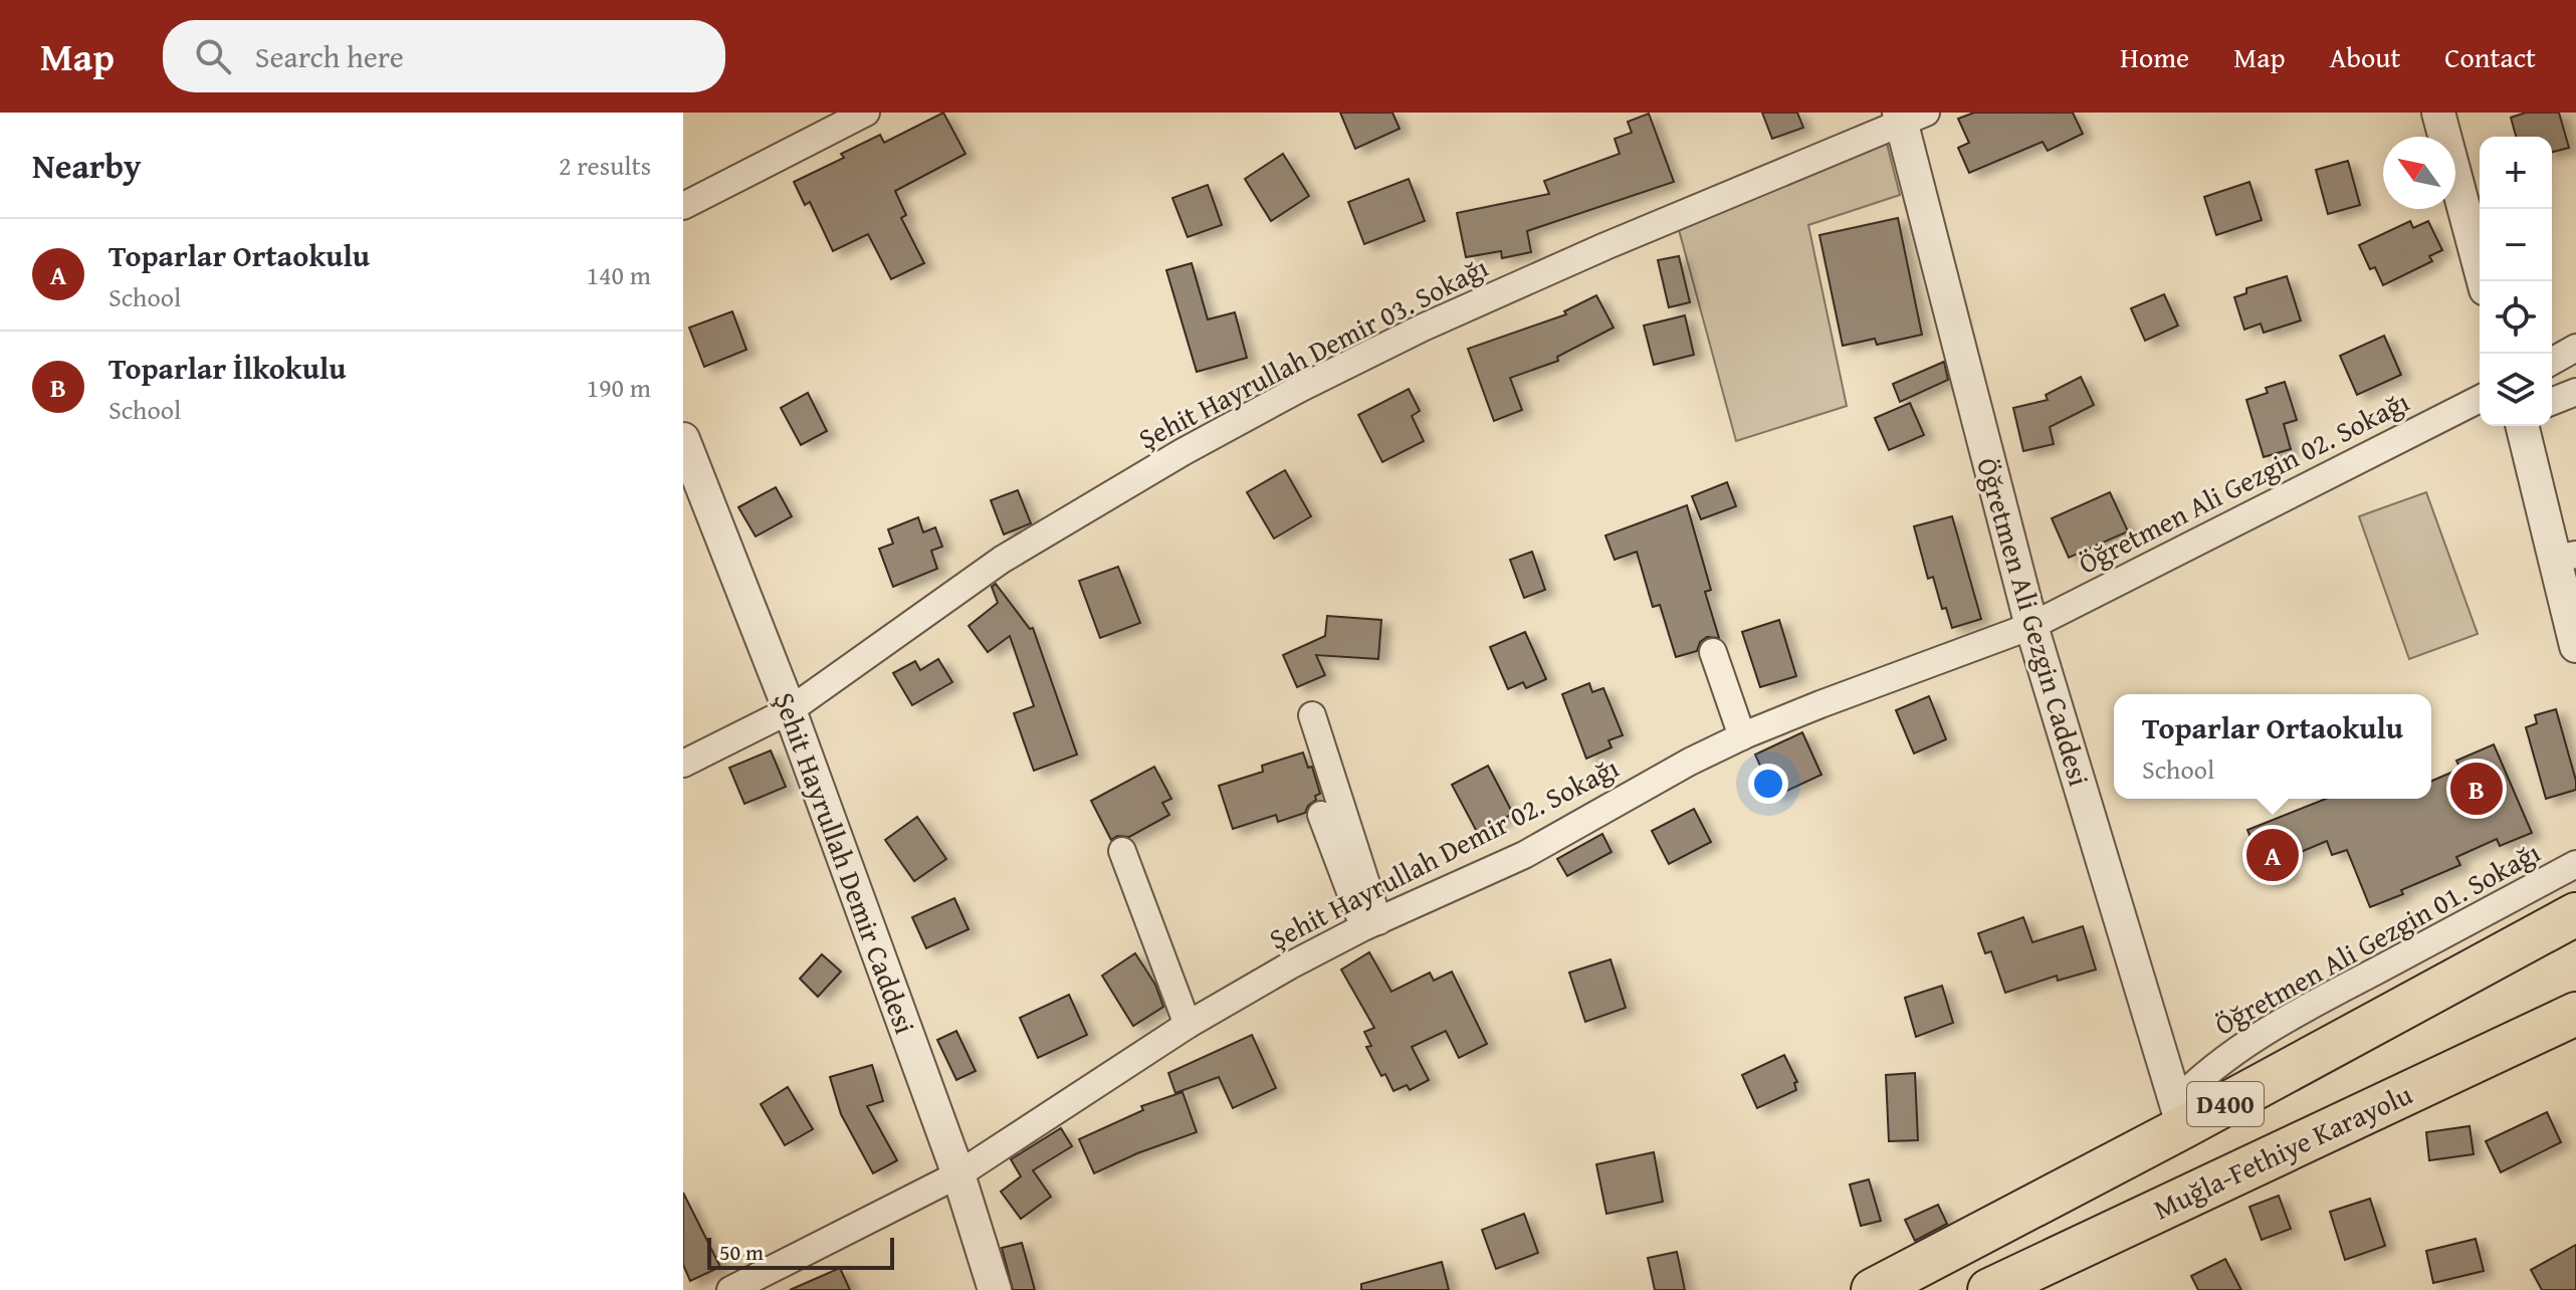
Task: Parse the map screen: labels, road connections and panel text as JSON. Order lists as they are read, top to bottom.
{
  "streets": {
    "highway": ["D400", "Muğla-Fethiye Karayolu"],
    "street": [
      "Şehit Hayrullah Demir 03. Sokağı",
      "Öğretmen Ali Gezgin 02. Sokağı",
      "Öğretmen Ali Gezgin Caddesi",
      "Şehit Hayrullah Demir 02. Sokağı",
      "Şehit Hayrullah Demir Caddesi",
      "Öğretmen Ali Gezgin 01. Sokağı"
    ]
  },
  "crossings": [
    ["Şehit Hayrullah Demir 03. Sokağı", "Öğretmen Ali Gezgin Caddesi"],
    ["Şehit Hayrullah Demir 03. Sokağı", "Şehit Hayrullah Demir Caddesi"],
    ["Öğretmen Ali Gezgin 02. Sokağı", "Öğretmen Ali Gezgin Caddesi"],
    ["Öğretmen Ali Gezgin 02. Sokağı", "Şehit Hayrullah Demir 02. Sokağı"],
    ["Öğretmen Ali Gezgin Caddesi", "Şehit Hayrullah Demir 02. Sokağı"],
    ["Öğretmen Ali Gezgin Caddesi", "Öğretmen Ali Gezgin 01. Sokağı"],
    ["Öğretmen Ali Gezgin Caddesi", "D400"],
    ["Şehit Hayrullah Demir 02. Sokağı", "Şehit Hayrullah Demir Caddesi"],
    ["Öğretmen Ali Gezgin 01. Sokağı", "D400"]
  ],
  "scale_bar": "50 m",
  "north": "top left",
  "page": {
    "header": "Map",
    "search": "Search here",
    "nav": [
      "Home",
      "Map",
      "About",
      "Contact"
    ],
    "heading": ["Nearby", "2 results"],
    "map_buttons": ["+", "−"],
    "list": [
      {
        "mark": "A",
        "name": "Toparlar Ortaokulu",
        "note": "School",
        "value": "140 m"
      },
      {
        "mark": "B",
        "name": "Toparlar İlkokulu",
        "note": "School",
        "value": "190 m"
      }
    ],
    "popup": ["Toparlar Ortaokulu", "School"],
    "pins": ["B", "A"],
    "scale": "50 m"
  }
}
